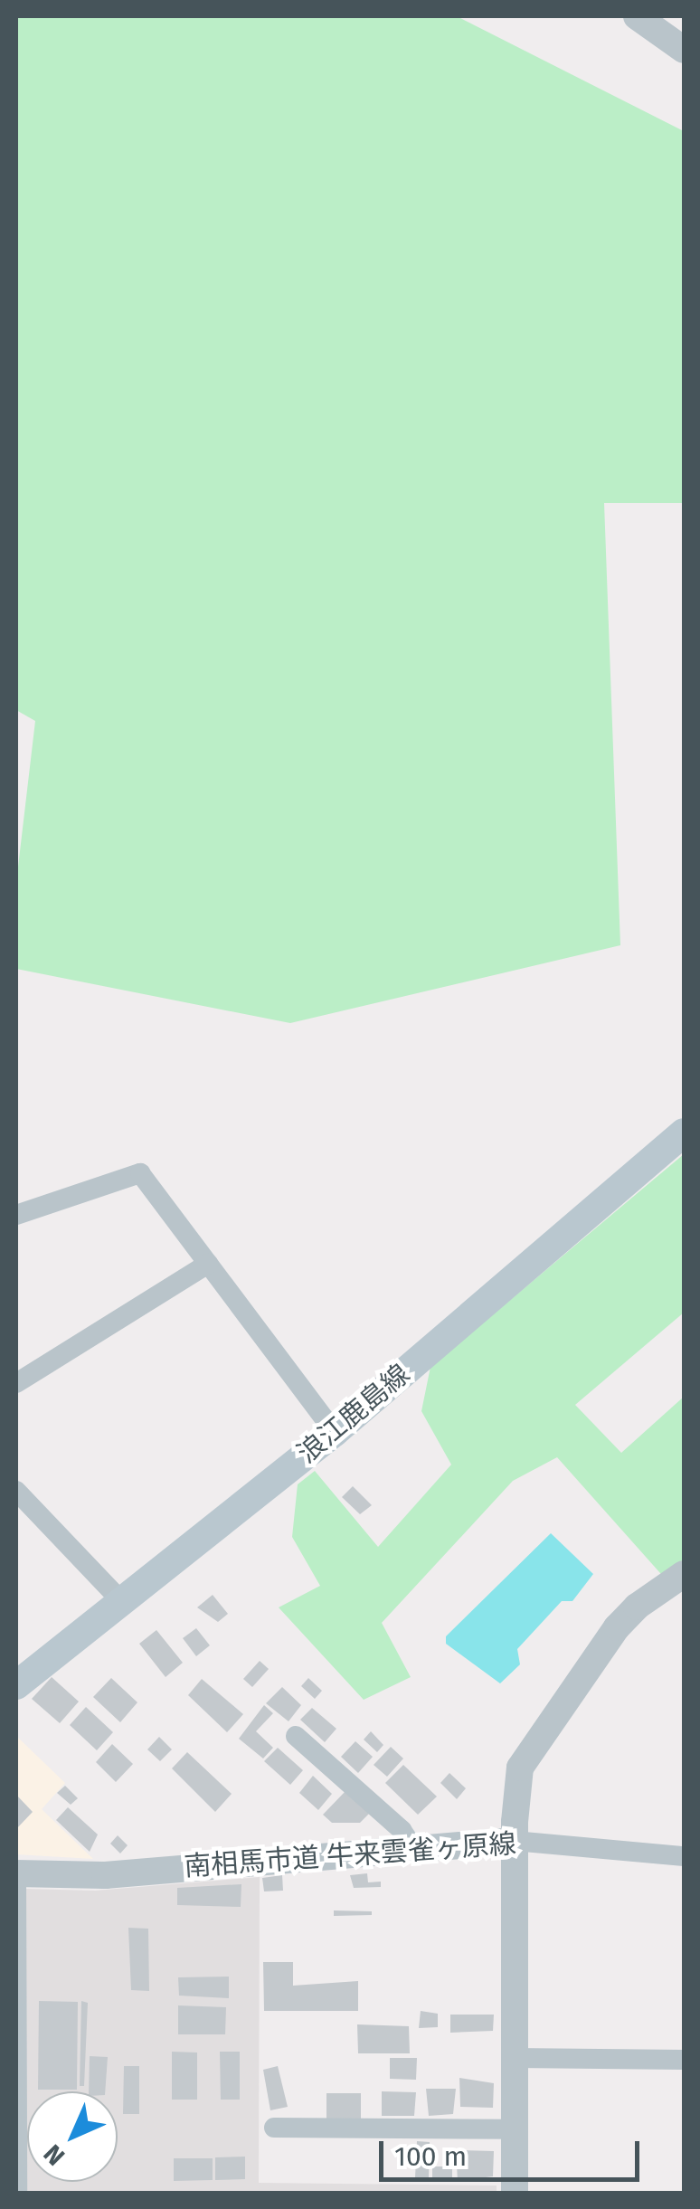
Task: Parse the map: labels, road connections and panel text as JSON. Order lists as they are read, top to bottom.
{
  "streets": {
    "main road": ["浪江鹿島線"],
    "street": ["南相馬市道 牛来雲雀ヶ原線"]
  },
  "scale_bar": "100 m",
  "north": "bottom left"
}
